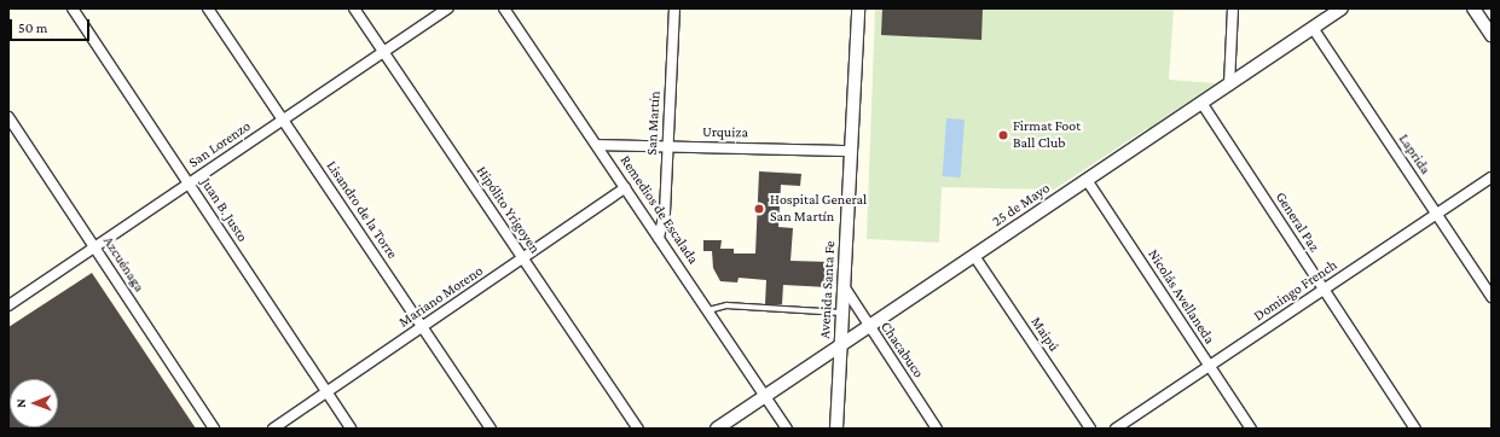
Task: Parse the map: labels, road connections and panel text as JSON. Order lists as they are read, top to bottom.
{
  "streets": {
    "street": [
      "San Martín",
      "Urquiza",
      "San Lorenzo",
      "Laprida",
      "25 de Mayo",
      "Juan B. Justo",
      "Lisandro de la Torre",
      "Hipólito Yrigoyen",
      "Remedios de Escalada",
      "General Paz",
      "Azcuénaga",
      "Avenida Santa Fe",
      "Domingo French",
      "Mariano Moreno",
      "Nicolás Avellaneda",
      "Maipú",
      "Chacabuco"
    ]
  },
  "crossings": [
    ["San Martín", "Urquiza"],
    ["San Martín", "Remedios de Escalada"],
    ["Urquiza", "Remedios de Escalada"],
    ["Urquiza", "Avenida Santa Fe"],
    ["San Lorenzo", "Juan B. Justo"],
    ["San Lorenzo", "Lisandro de la Torre"],
    ["San Lorenzo", "Hipólito Yrigoyen"],
    ["San Lorenzo", "Azcuénaga"],
    ["Laprida", "25 de Mayo"],
    ["Laprida", "Domingo French"],
    ["25 de Mayo", "Remedios de Escalada"],
    ["25 de Mayo", "General Paz"],
    ["25 de Mayo", "Avenida Santa Fe"],
    ["25 de Mayo", "Nicolás Avellaneda"],
    ["25 de Mayo", "Maipú"],
    ["25 de Mayo", "Chacabuco"],
    ["Juan B. Justo", "Mariano Moreno"],
    ["Lisandro de la Torre", "Mariano Moreno"],
    ["Hipólito Yrigoyen", "Mariano Moreno"],
    ["Remedios de Escalada", "Mariano Moreno"],
    ["General Paz", "Domingo French"],
    ["Avenida Santa Fe", "Chacabuco"],
    ["Domingo French", "Nicolás Avellaneda"]
  ],
  "places": ["Firmat Foot Ball Club", "Hospital General San Martín"],
  "scale_bar": "50 m",
  "north": "left"
}
